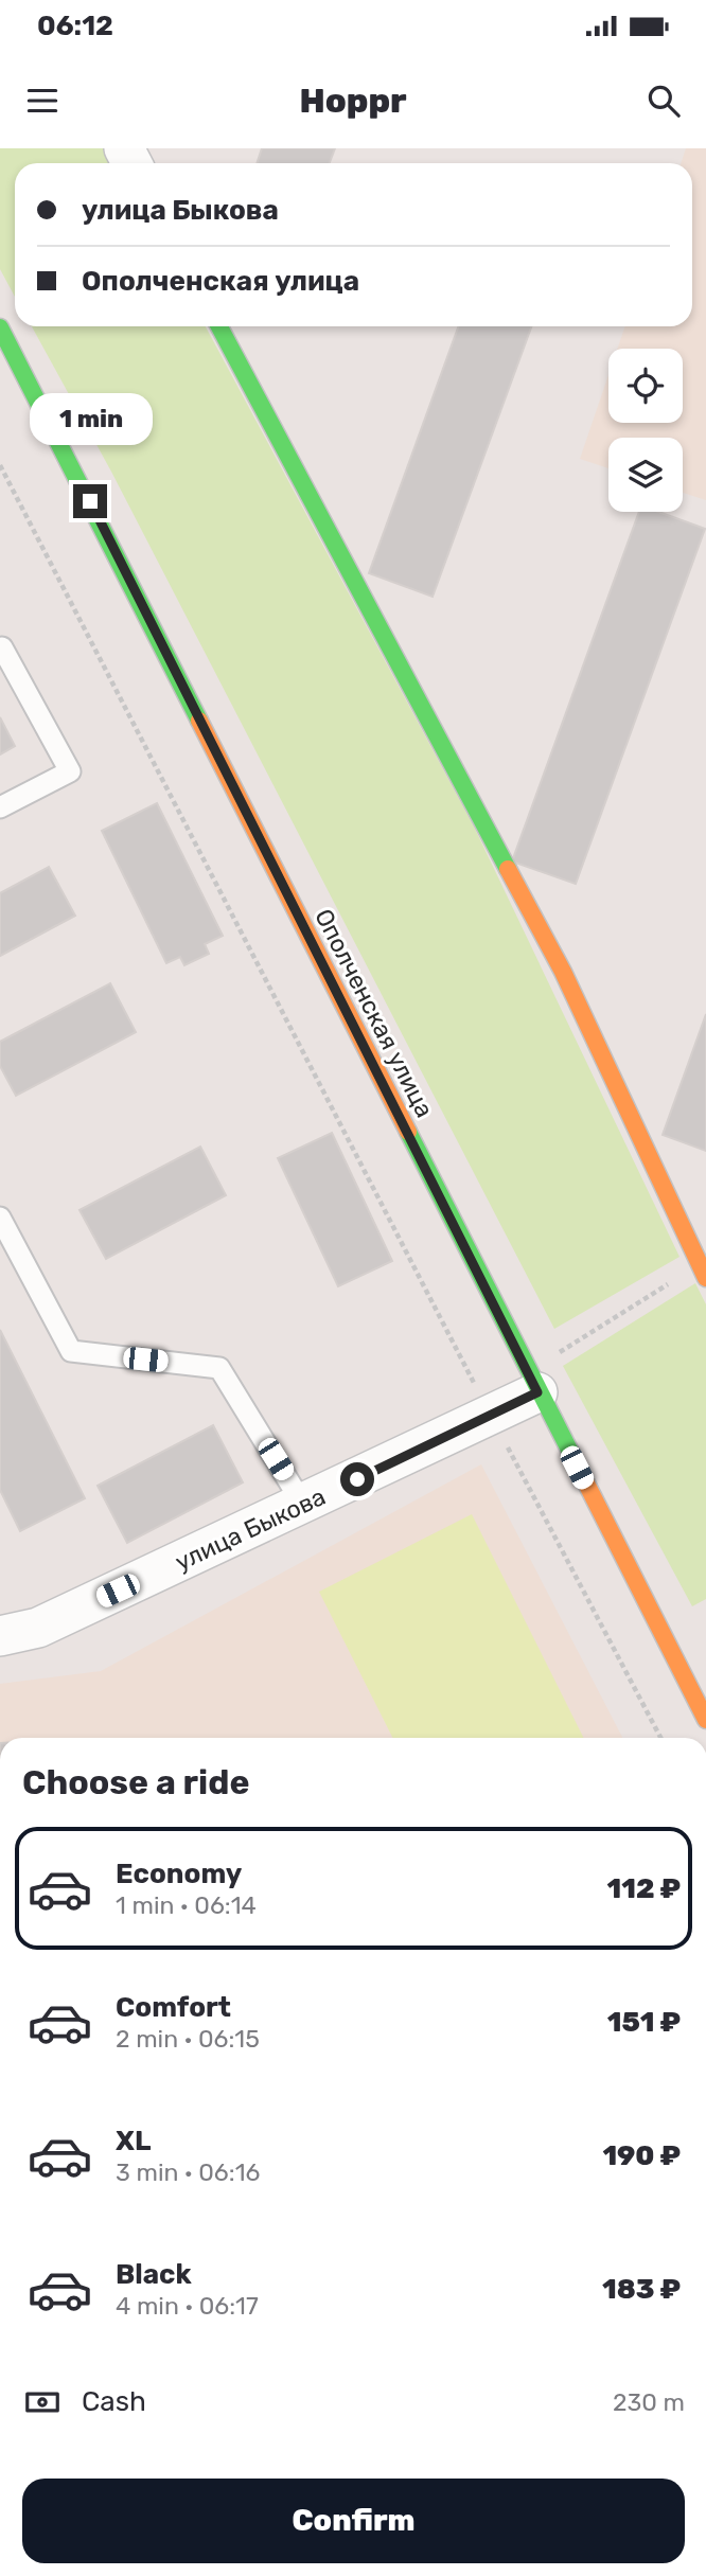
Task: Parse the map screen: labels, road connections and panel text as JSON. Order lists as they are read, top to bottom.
{
  "streets": {
    "main road": ["Ополченская улица"],
    "street": ["улица Быкова"]
  },
  "crossings": [
    ["Ополченская улица", "улица Быкова"]
  ],
  "page": {
    "status": "06:12",
    "header": "Hoppr",
    "banner": ["улица Быкова", "Ополченская улица"],
    "bubble": "1 min",
    "heading": "Choose a ride",
    "list": [
      {
        "name": "Economy",
        "note": "1 min · 06:14",
        "value": "112 ₽"
      },
      {
        "name": "Comfort",
        "note": "2 min · 06:15",
        "value": "151 ₽"
      },
      {
        "name": "XL",
        "note": "3 min · 06:16",
        "value": "190 ₽"
      },
      {
        "name": "Black",
        "note": "4 min · 06:17",
        "value": "183 ₽"
      }
    ],
    "pay": ["Cash", "230 m"],
    "buttons": "Confirm"
  }
}
